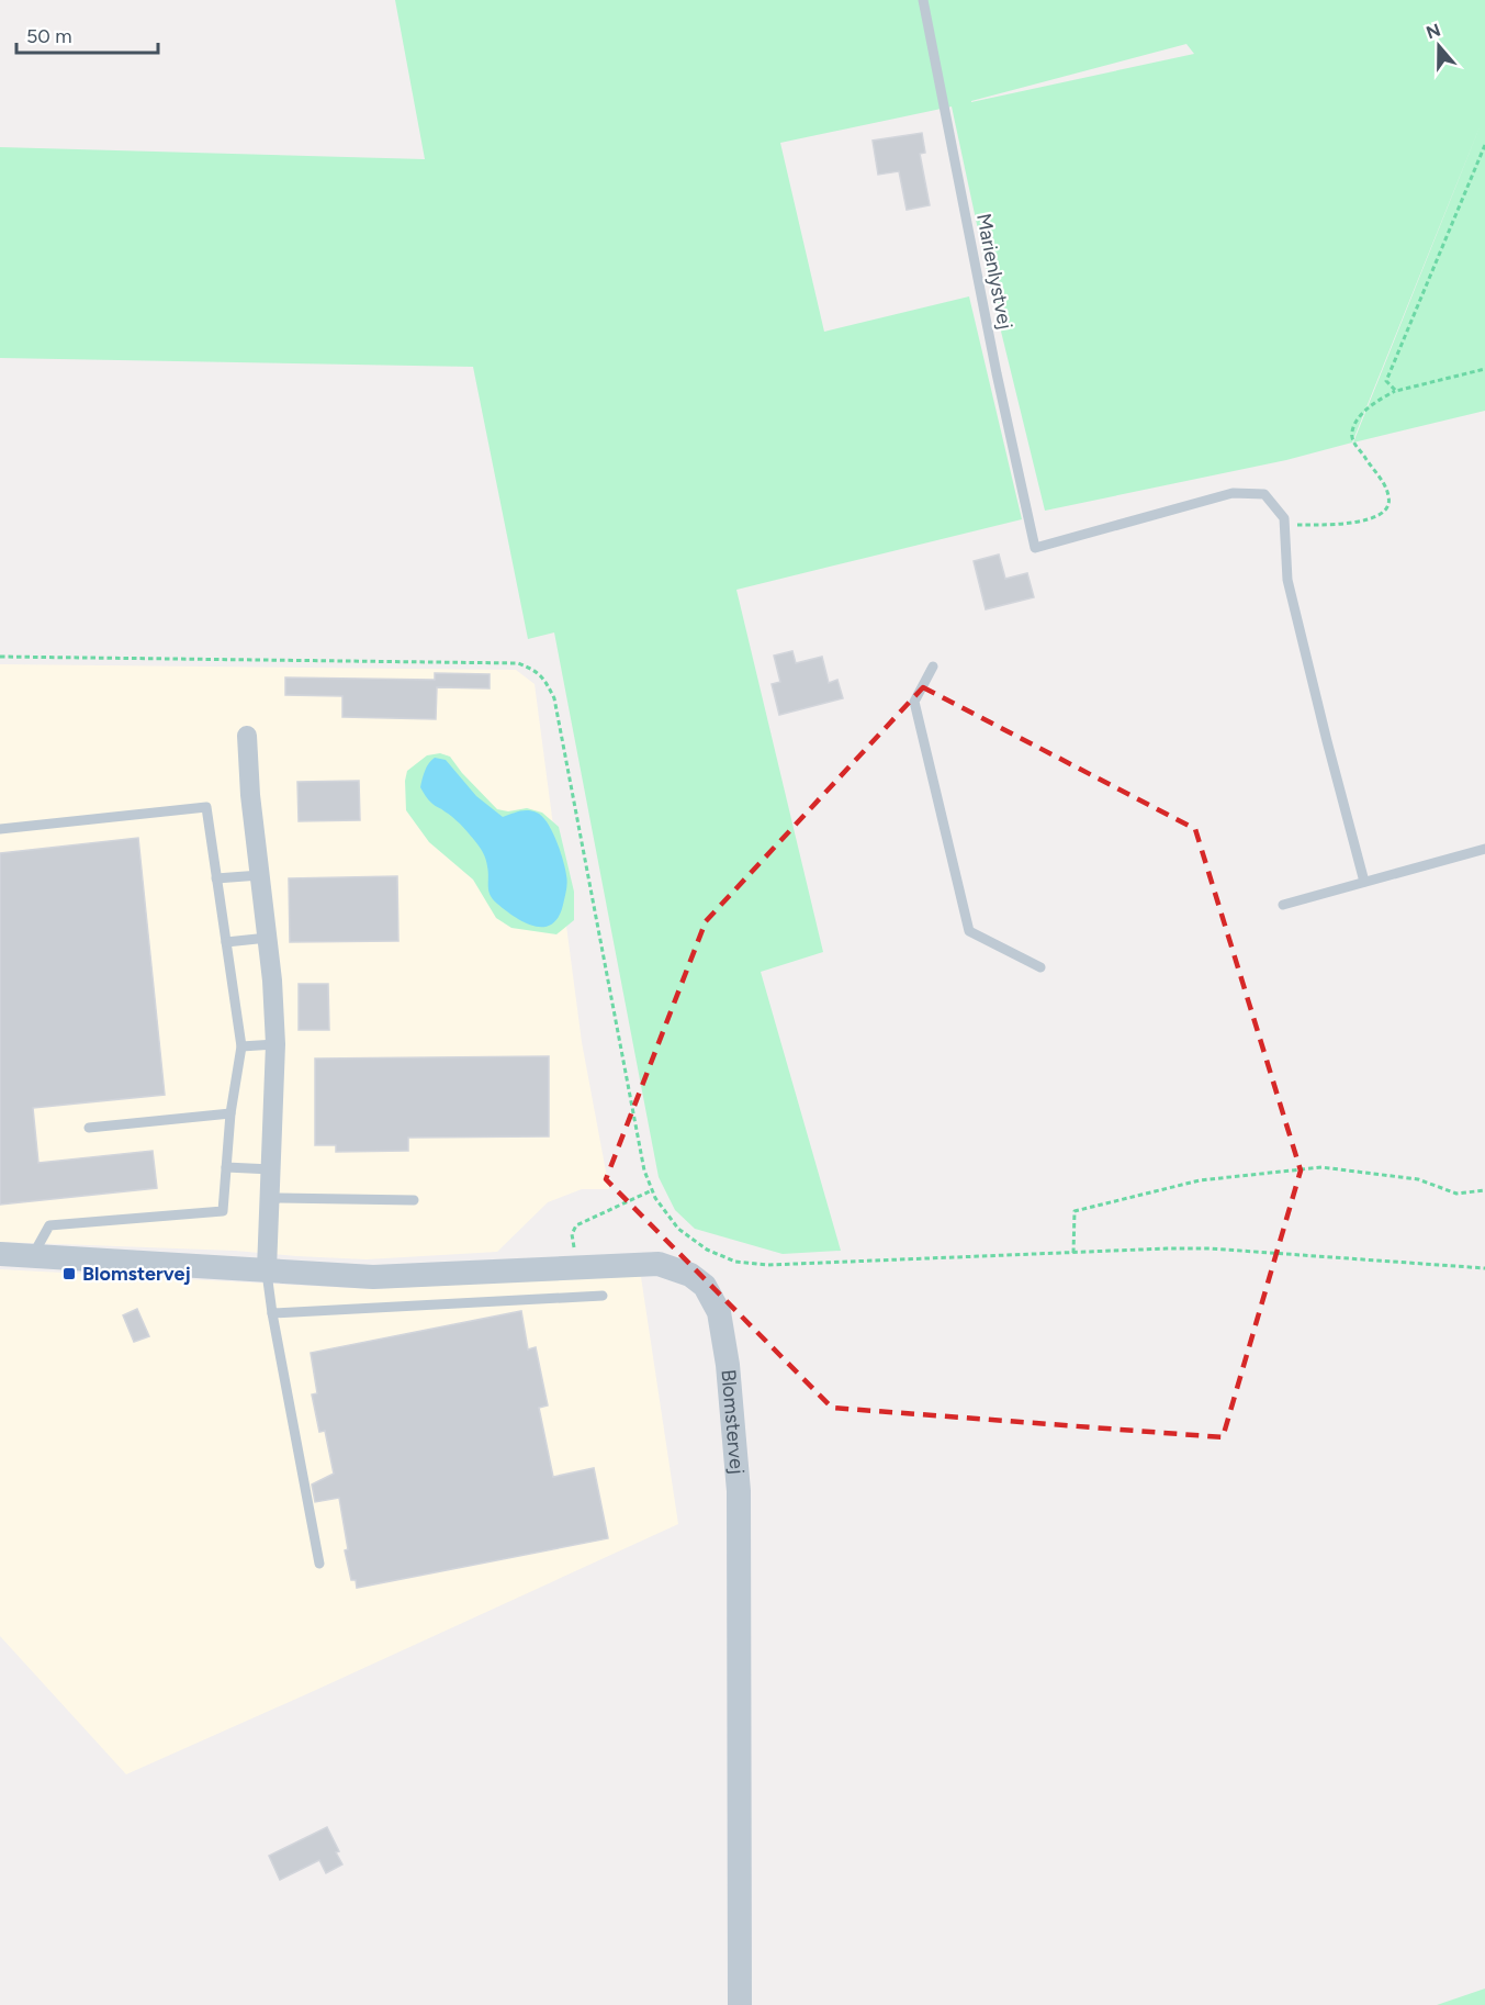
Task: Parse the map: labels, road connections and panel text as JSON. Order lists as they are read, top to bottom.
{
  "streets": {
    "street": ["Blomstervej"],
    "lane": ["Marienlystvej"]
  },
  "places": {
    "transit": ["Blomstervej"]
  },
  "scale_bar": "50 m",
  "north": "top"
}
